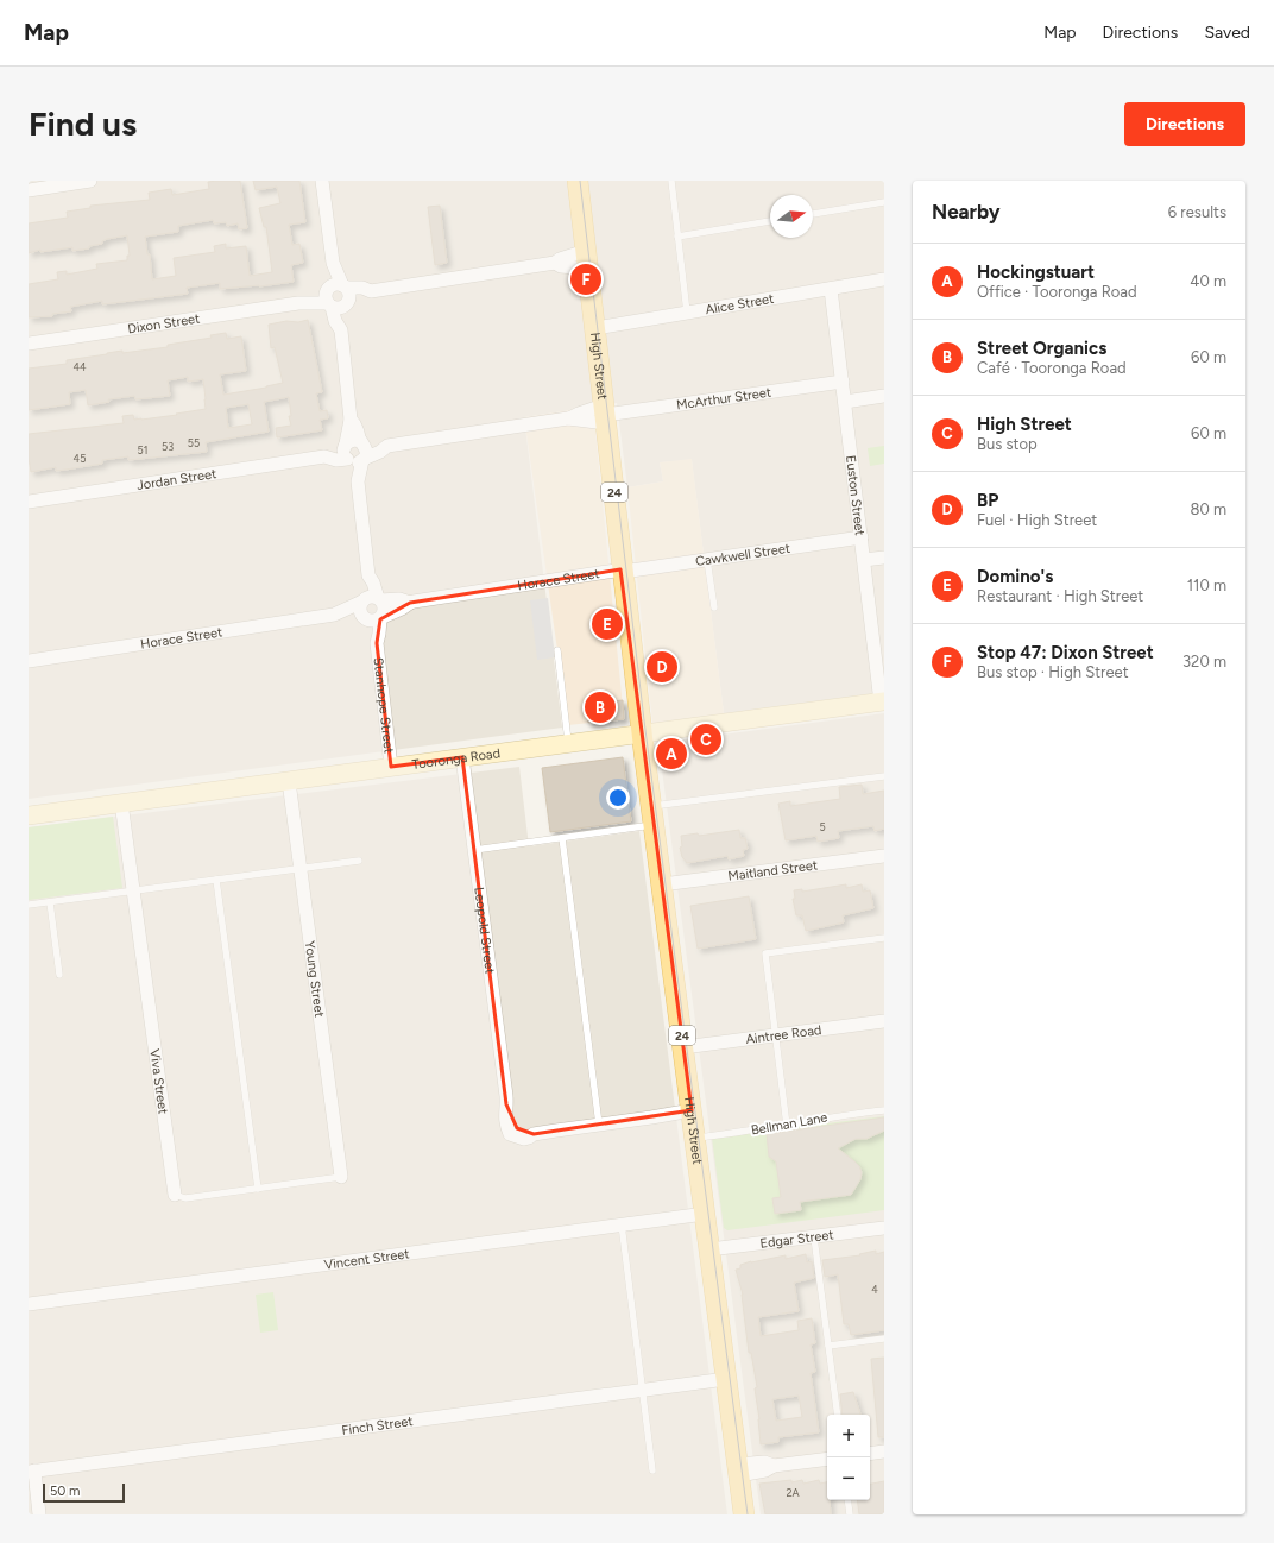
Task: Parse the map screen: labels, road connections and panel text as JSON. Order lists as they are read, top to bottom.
{
  "streets": {
    "main road": ["High Street", "24", "Tooronga Road"],
    "street": [
      "Alice Street",
      "Dixon Street",
      "McArthur Street",
      "Jordan Street",
      "Euston Street",
      "Cawkwell Street",
      "Horace Street",
      "Stanhope Street",
      "Maitland Street",
      "Leopold Street",
      "Young Street",
      "Aintree Road",
      "Viva Street",
      "Edgar Street",
      "Vincent Street",
      "Finch Street"
    ],
    "lane": ["Bellman Lane"]
  },
  "crossings": [
    ["Alice Street", "High Street"],
    ["Alice Street", "Euston Street"],
    ["High Street", "McArthur Street"],
    ["High Street", "Cawkwell Street"],
    ["High Street", "Horace Street"],
    ["High Street", "Tooronga Road"],
    ["High Street", "Maitland Street"],
    ["High Street", "Leopold Street"],
    ["High Street", "Aintree Road"],
    ["High Street", "Bellman Lane"],
    ["High Street", "Edgar Street"],
    ["High Street", "Vincent Street"],
    ["High Street", "Finch Street"],
    ["McArthur Street", "Euston Street"],
    ["Euston Street", "Cawkwell Street"],
    ["Euston Street", "Tooronga Road"],
    ["Cawkwell Street", "Horace Street"],
    ["Horace Street", "Stanhope Street"],
    ["Stanhope Street", "Tooronga Road"],
    ["Tooronga Road", "Leopold Street"],
    ["Tooronga Road", "Young Street"],
    ["Tooronga Road", "Viva Street"],
    ["Young Street", "Viva Street"]
  ],
  "house_numbers": [
    "44",
    "55",
    "53",
    "51",
    "45",
    "5",
    "4",
    "2A"
  ],
  "scale_bar": "50 m",
  "north": "right",
  "page": {
    "header": "Map",
    "nav": ["Map", "Directions", "Saved"],
    "buttons": "Directions",
    "title": "Find us",
    "heading": ["Nearby", "6 results"],
    "list": [
      {
        "mark": "A",
        "name": "Hockingstuart",
        "note": "Office · Tooronga Road",
        "value": "40 m"
      },
      {
        "mark": "B",
        "name": "Street Organics",
        "note": "Café · Tooronga Road",
        "value": "60 m"
      },
      {
        "mark": "C",
        "name": "High Street",
        "note": "Bus stop",
        "value": "60 m"
      },
      {
        "mark": "D",
        "name": "BP",
        "note": "Fuel · High Street",
        "value": "80 m"
      },
      {
        "mark": "E",
        "name": "Domino's",
        "note": "Restaurant · High Street",
        "value": "110 m"
      },
      {
        "mark": "F",
        "name": "Stop 47: Dixon Street",
        "note": "Bus stop · High Street",
        "value": "320 m"
      }
    ],
    "pins": [
      "F",
      "E",
      "D",
      "B",
      "C",
      "A"
    ],
    "map_buttons": ["+", "−"],
    "scale": "50 m"
  }
}
